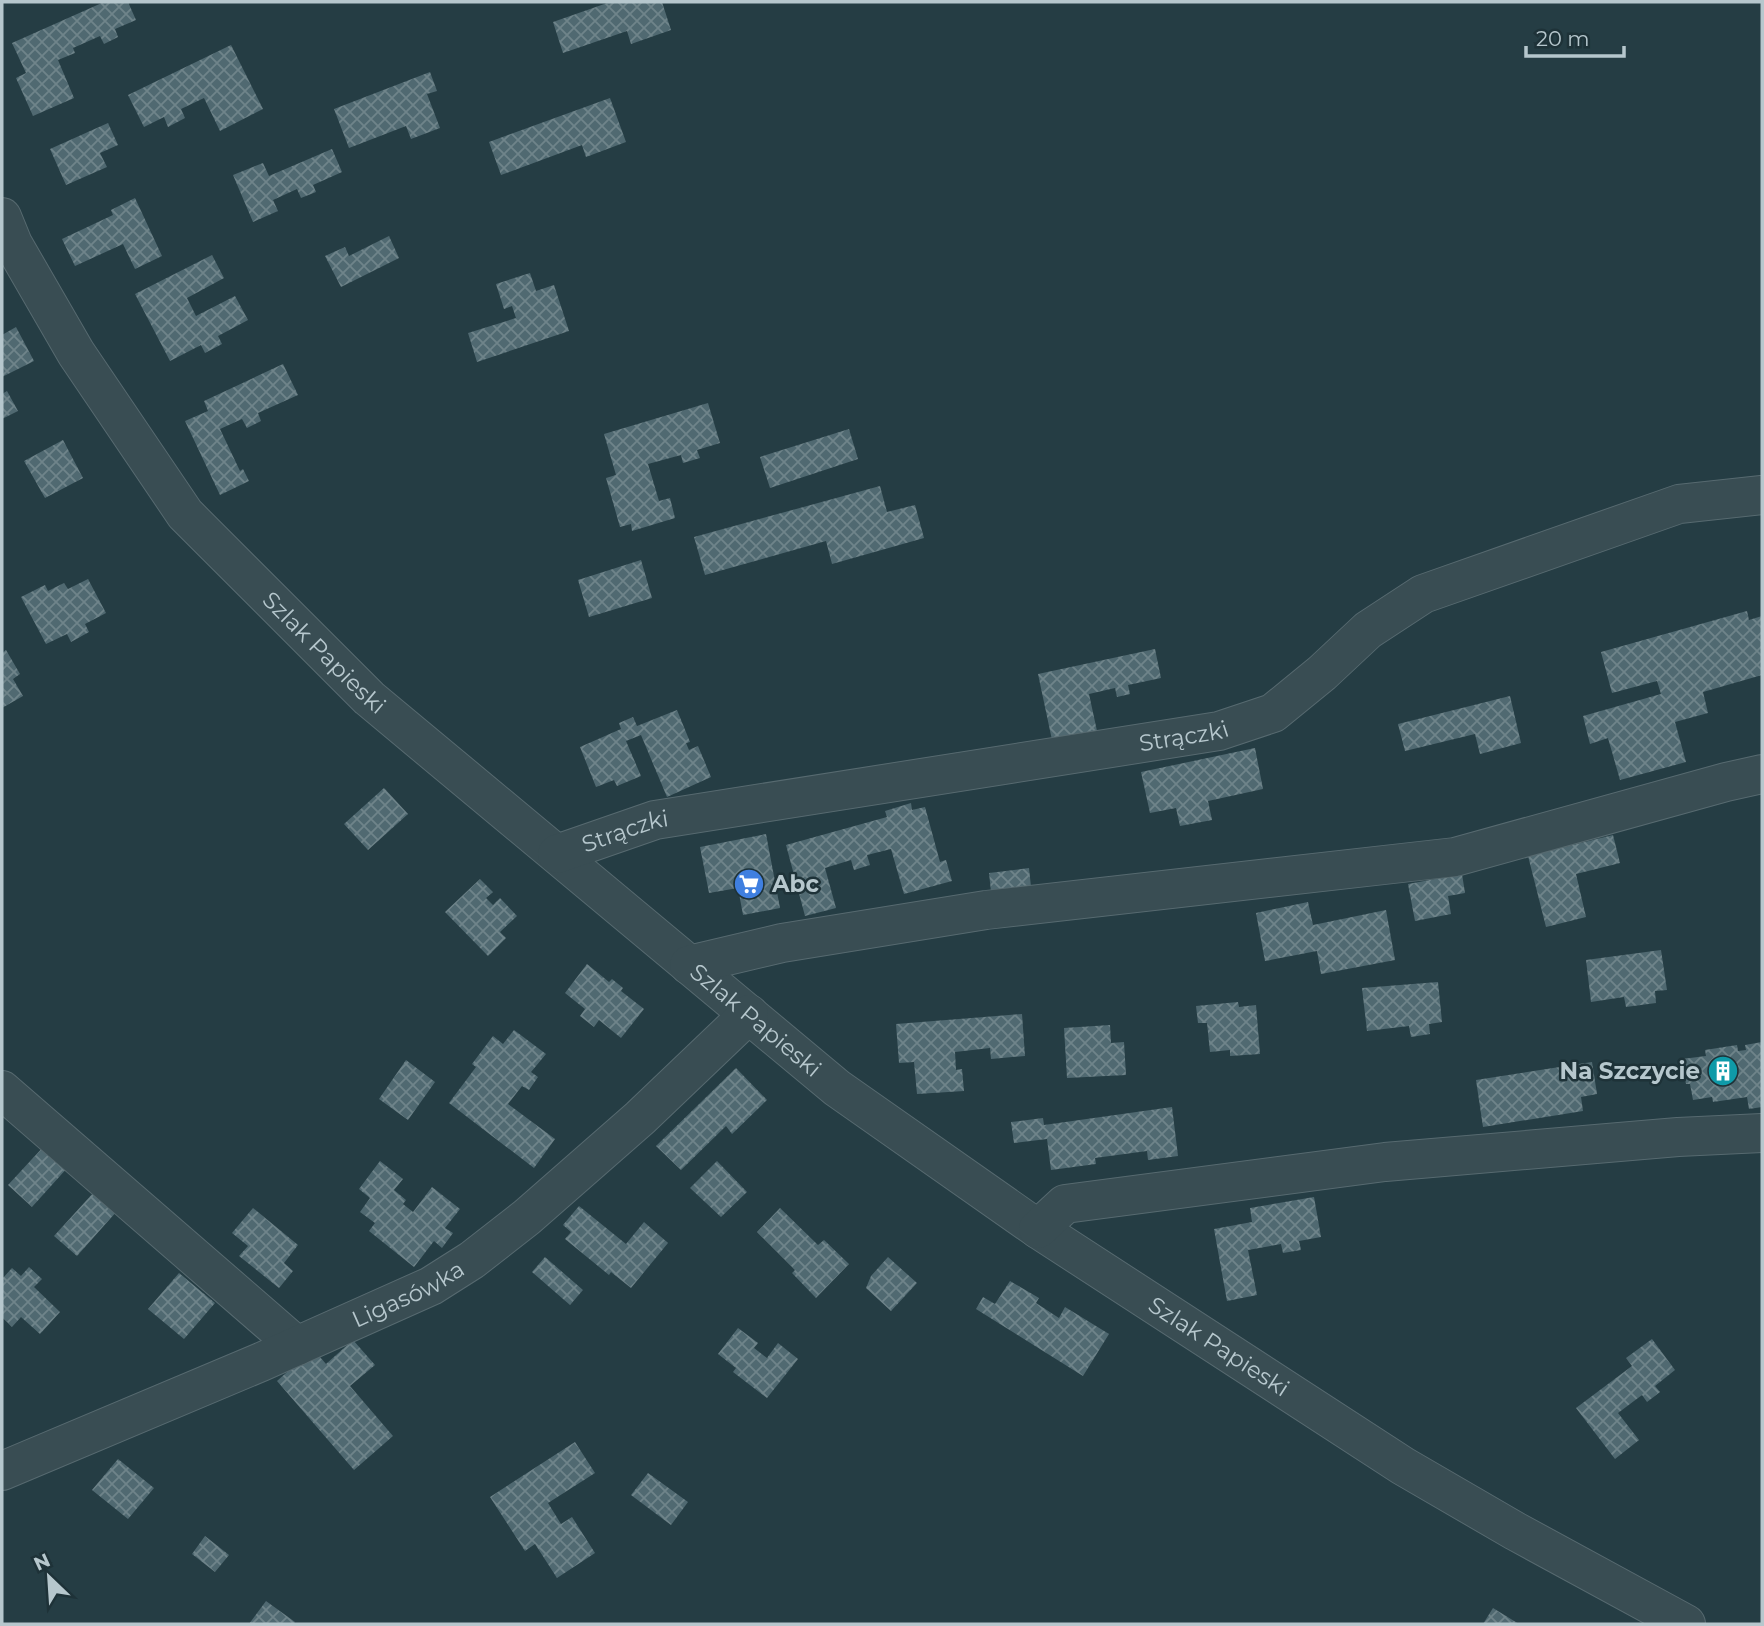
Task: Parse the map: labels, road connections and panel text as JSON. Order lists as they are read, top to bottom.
{
  "streets": {
    "street": ["Szlak Papieski", "Strączki", "Ligasówka"]
  },
  "crossings": [
    ["Szlak Papieski", "Strączki"],
    ["Szlak Papieski", "Ligasówka"]
  ],
  "places": {
    "supermarket": ["Abc"],
    "building": ["Na Szczycie"]
  },
  "scale_bar": "20 m",
  "north": "top left"
}
